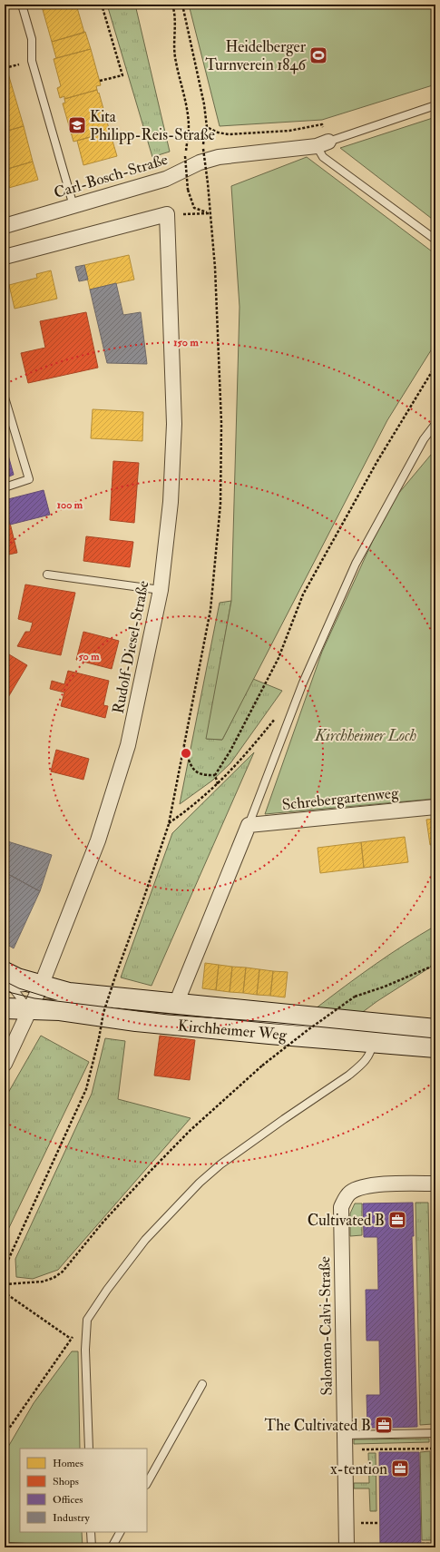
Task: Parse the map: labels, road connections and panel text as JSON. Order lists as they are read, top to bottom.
{
  "streets": {
    "street": [
      "Carl-Bosch-Straße",
      "Rudolf-Diesel-Straße",
      "Schrebergartenweg",
      "Kirchheimer Weg",
      "Salomon-Calvi-Straße"
    ]
  },
  "crossings": [
    ["Rudolf-Diesel-Straße", "Kirchheimer Weg"],
    ["Schrebergartenweg", "Kirchheimer Weg"]
  ],
  "parks": ["Kirchheimer Loch"],
  "places": {
    "sports": ["Heidelberger Turnverein 1846"],
    "school or university": ["Kita Philipp-Reis-Straße"],
    "office": ["Cultivated B", "The Cultivated B", "x-tention"]
  },
  "legend": [
    "Homes",
    "Shops",
    "Offices",
    "Industry"
  ],
  "rings": ["150 m", "100 m", "50 m"]
}
